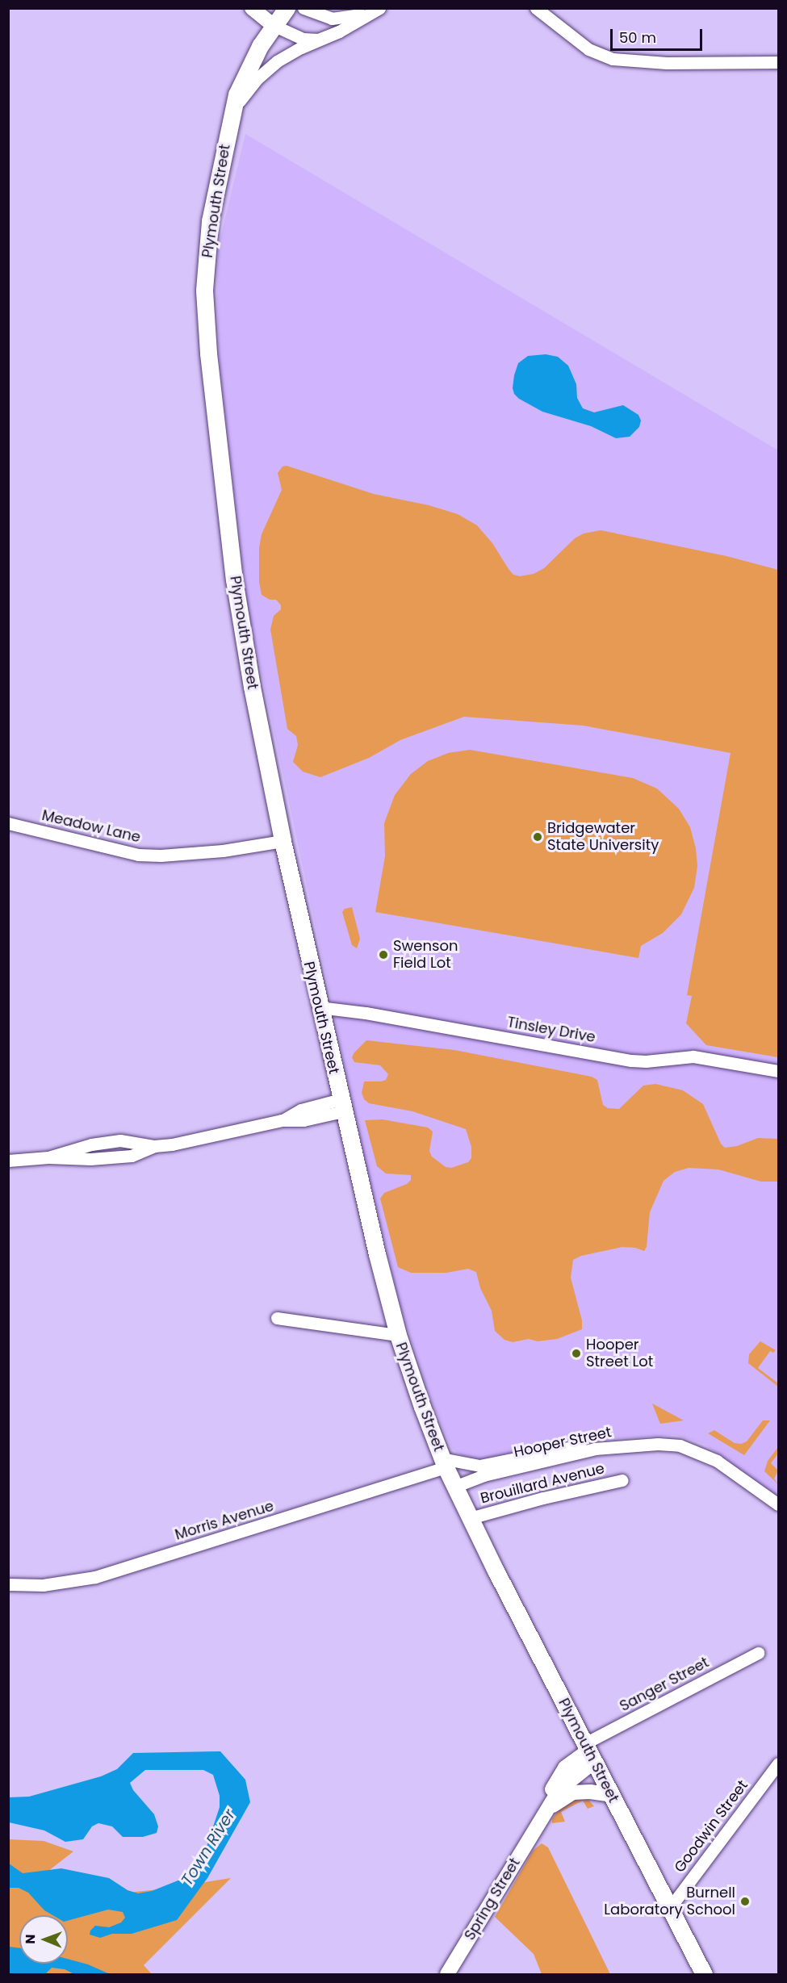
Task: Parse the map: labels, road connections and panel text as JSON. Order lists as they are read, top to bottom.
{
  "streets": {
    "main road": ["Plymouth Street"],
    "street": [
      "Meadow Lane",
      "Tinsley Drive",
      "Hooper Street",
      "Brouillard Avenue",
      "Morris Avenue",
      "Sanger Street",
      "Goodwin Street",
      "Spring Street"
    ]
  },
  "crossings": [
    ["Plymouth Street", "Meadow Lane"],
    ["Plymouth Street", "Tinsley Drive"],
    ["Plymouth Street", "Hooper Street"],
    ["Plymouth Street", "Brouillard Avenue"],
    ["Plymouth Street", "Morris Avenue"],
    ["Plymouth Street", "Sanger Street"],
    ["Plymouth Street", "Goodwin Street"],
    ["Plymouth Street", "Spring Street"],
    ["Sanger Street", "Spring Street"]
  ],
  "water": ["Town River"],
  "places": [
    "Bridgewater State University",
    "Swenson Field Lot",
    "Hooper Street Lot",
    "Burnell Laboratory School"
  ],
  "scale_bar": "50 m",
  "north": "left"
}
